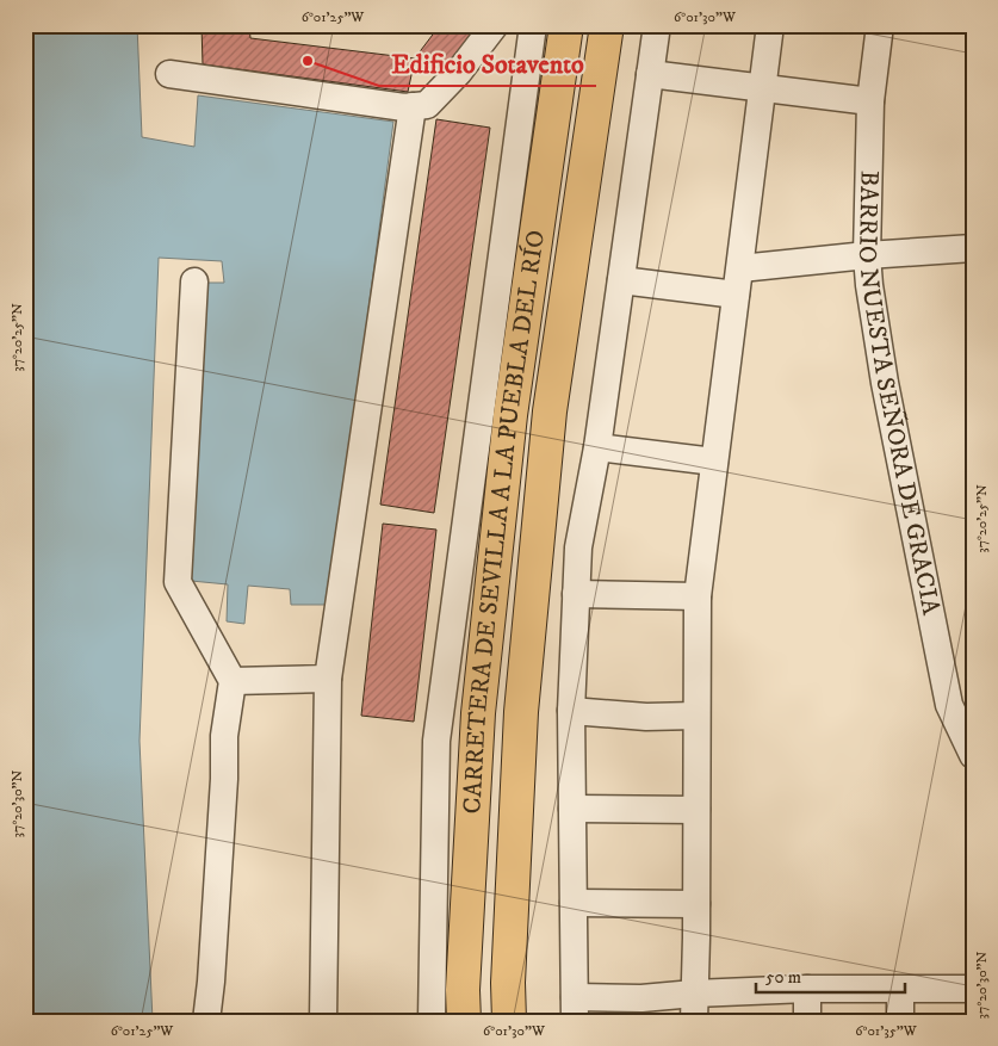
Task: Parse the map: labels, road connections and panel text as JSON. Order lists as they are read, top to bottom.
{
  "streets": {
    "main road": ["CARRETERA DE SEVILLA A LA PUEBLA DEL RÍO"],
    "street": ["BARRIO NUESTA SEÑORA DE GRACIA"]
  },
  "places": ["Edificio Sotavento"],
  "scale_bar": "50 m",
  "coordinates": [
    "6°01'25\"W",
    "6°01'30\"W",
    "37°20'25\"N",
    "37°20'30\"N",
    "6°01'35\"W"
  ]
}
